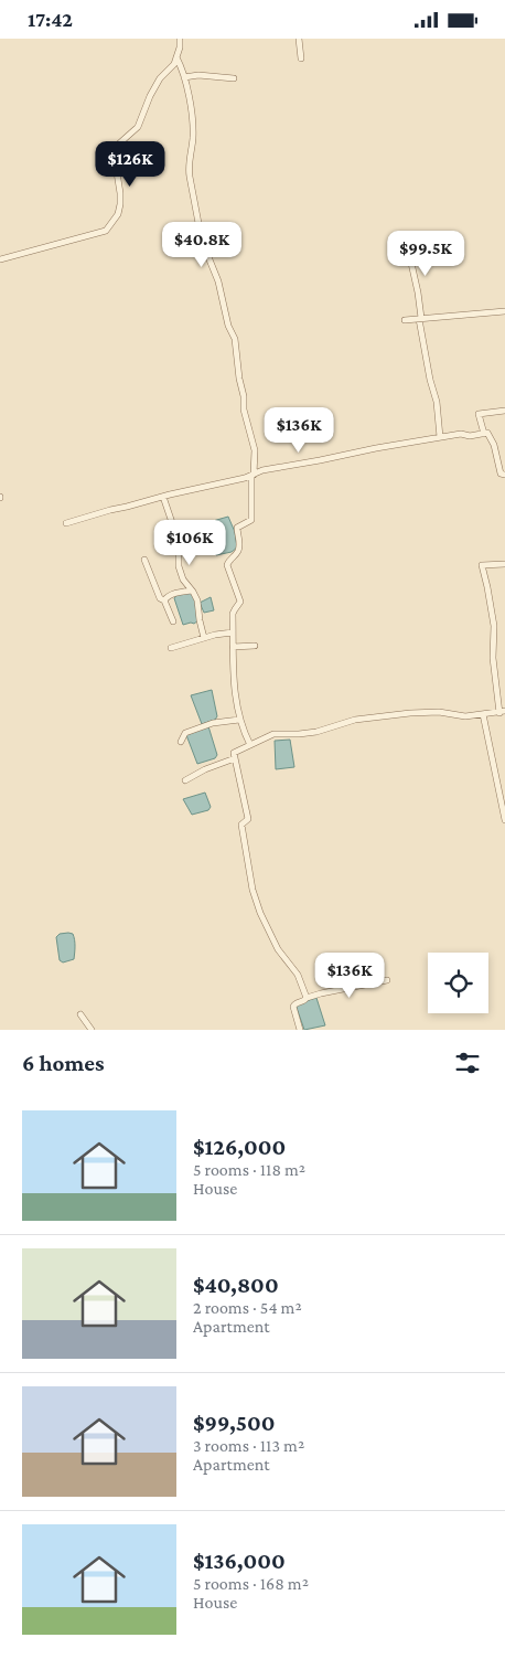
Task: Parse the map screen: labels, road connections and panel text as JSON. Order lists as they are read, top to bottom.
{
  "page": {
    "status": "17:42",
    "price": [
      "$126K",
      "$40.8K",
      "$99.5K",
      "$136K",
      "$106K",
      "$136K"
    ],
    "heading": "6 homes",
    "list": [
      {
        "name": "$126,000",
        "note": "5 rooms · 118 m² · House"
      },
      {
        "name": "$40,800",
        "note": "2 rooms · 54 m² · Apartment"
      },
      {
        "name": "$99,500",
        "note": "3 rooms · 113 m² · Apartment"
      },
      {
        "name": "$136,000",
        "note": "5 rooms · 168 m² · House"
      }
    ]
  }
}
